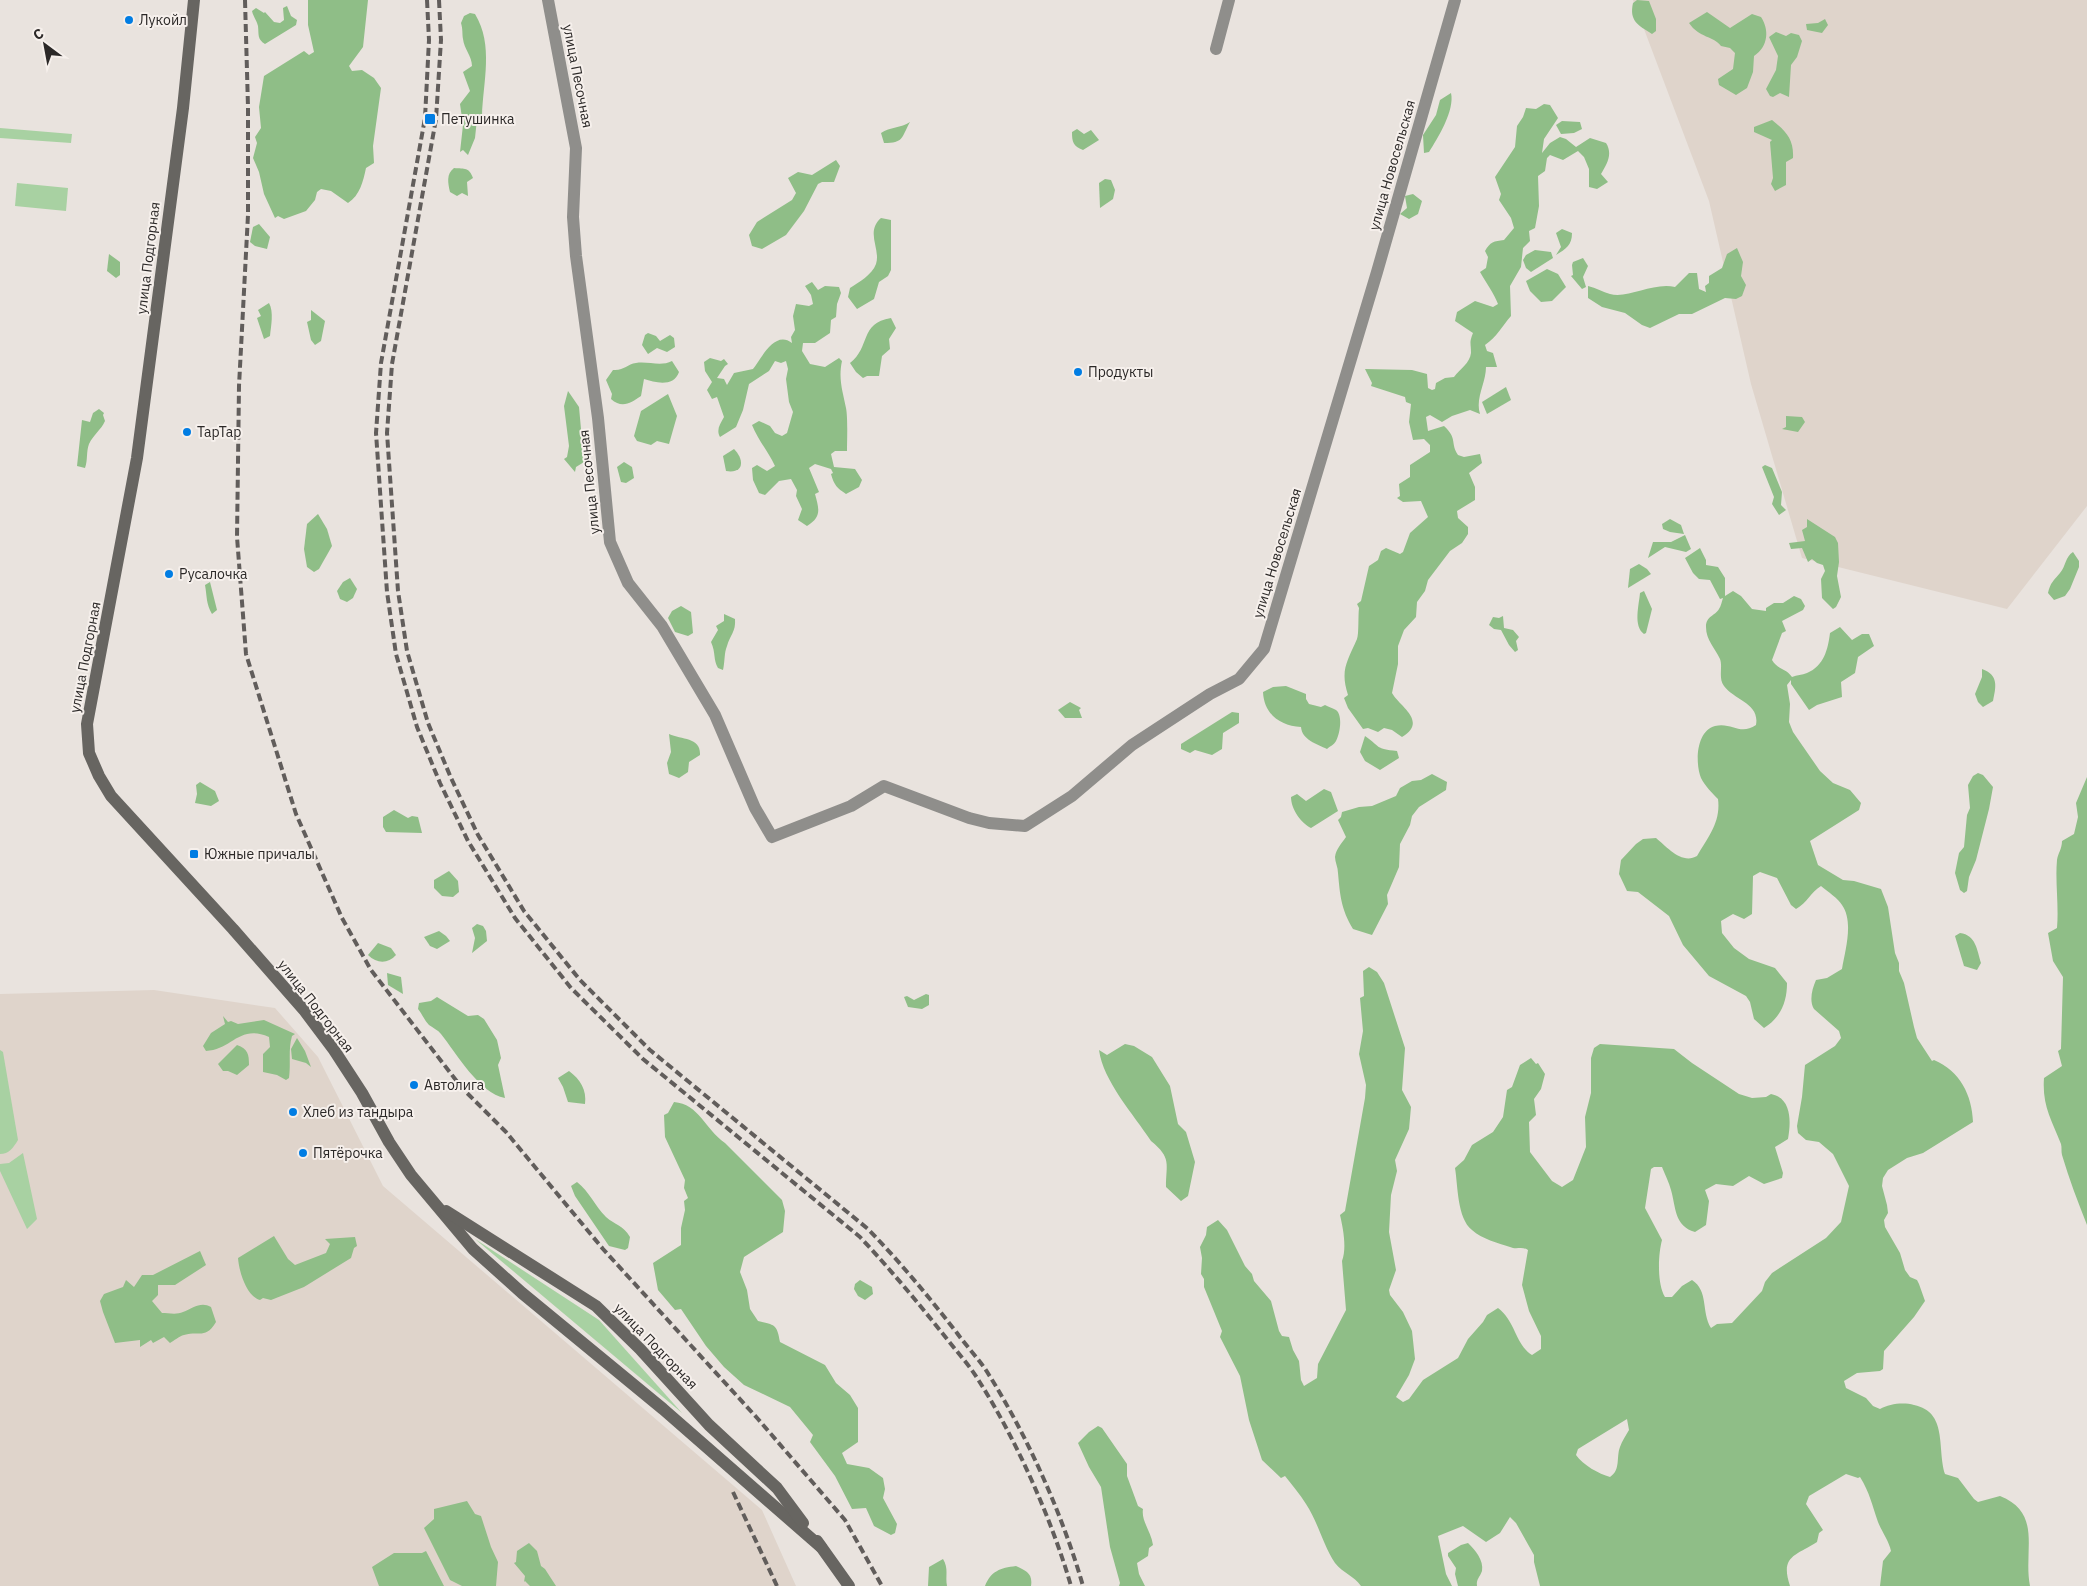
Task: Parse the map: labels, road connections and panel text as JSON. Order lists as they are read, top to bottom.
{
  "streets": {
    "main road": ["улица Подгорная"],
    "street": ["улица Песочная", "улица Новосельская"]
  },
  "crossings": [
    ["улица Песочная", "улица Новосельская"]
  ],
  "places": {
    "other": [
      "Лукойл",
      "Продукты",
      "ТарТар",
      "Русалочка",
      "Автолига",
      "Хлеб из тандыра",
      "Пятёрочка"
    ],
    "transit": ["Петушинка", "Южные причалы"]
  },
  "north": "top left"
}
